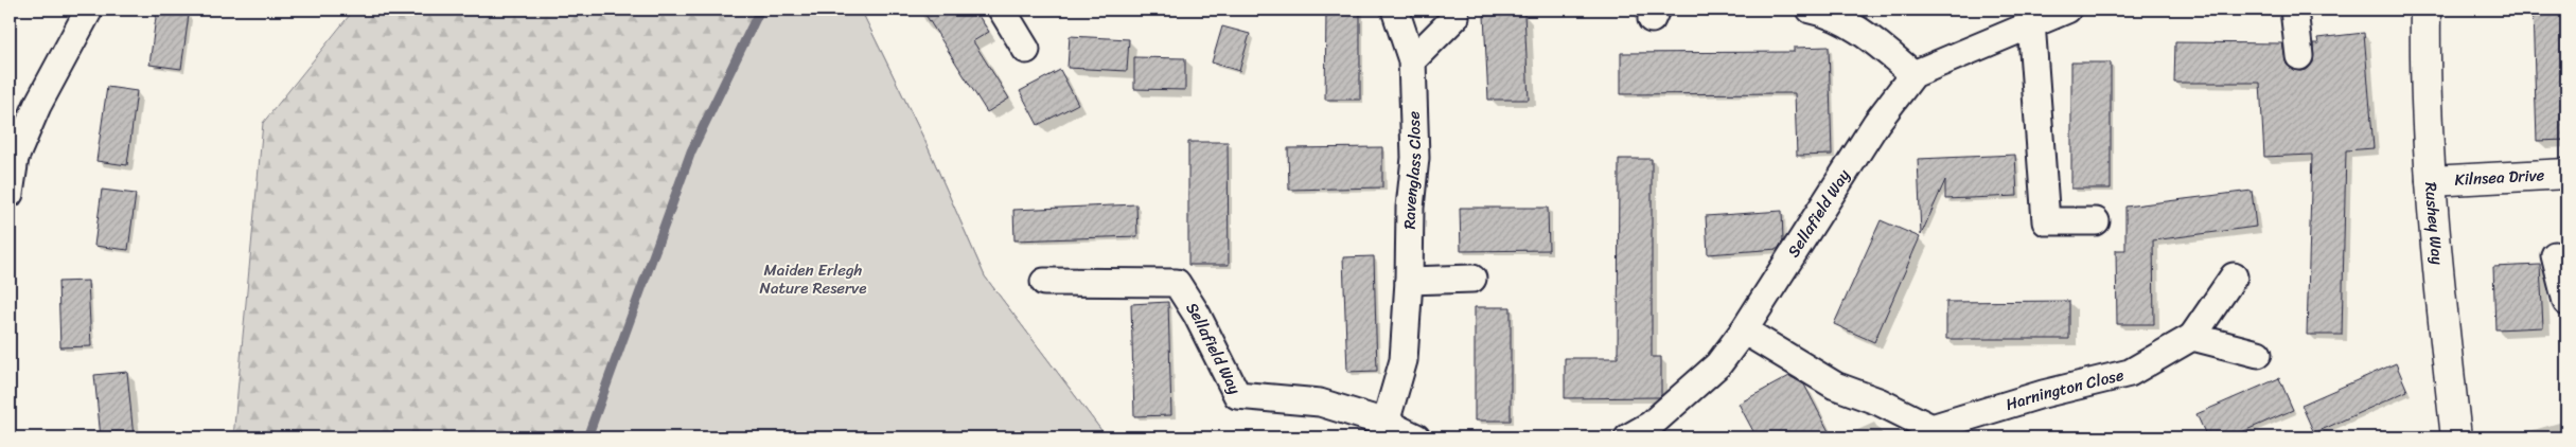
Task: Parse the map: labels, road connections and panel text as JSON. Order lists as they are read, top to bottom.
{
  "streets": {
    "street": [
      "Ravenglass Close",
      "Kilnsea Drive",
      "Sellafield Way",
      "Rushey Way",
      "Harnington Close"
    ]
  },
  "crossings": [
    ["Ravenglass Close", "Sellafield Way"],
    ["Kilnsea Drive", "Rushey Way"],
    ["Sellafield Way", "Harnington Close"]
  ],
  "parks": ["Maiden Erlegh Nature Reserve"]
}
